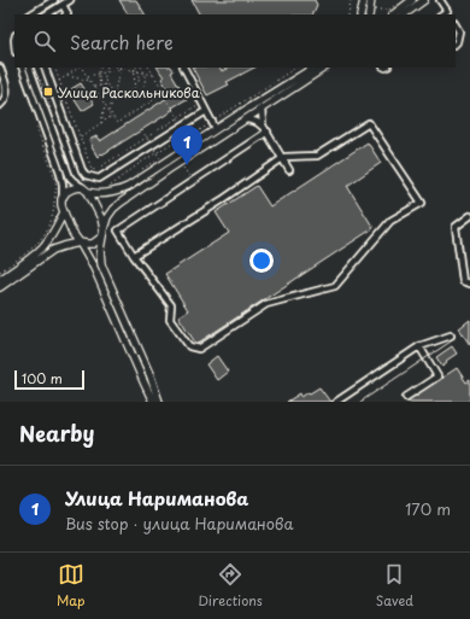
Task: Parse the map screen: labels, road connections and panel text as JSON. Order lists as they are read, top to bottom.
{
  "places": {
    "transit": ["Улица Раскольникова"]
  },
  "scale_bar": "100 m",
  "page": {
    "search": "Search here",
    "pins": "1",
    "scale": "100 m",
    "heading": "Nearby",
    "list": [
      {
        "mark": "1",
        "name": "Улица Нариманова",
        "note": "Bus stop · улица Нариманова",
        "value": "170 m"
      }
    ],
    "nav": ["Map", "Directions", "Saved"]
  }
}
